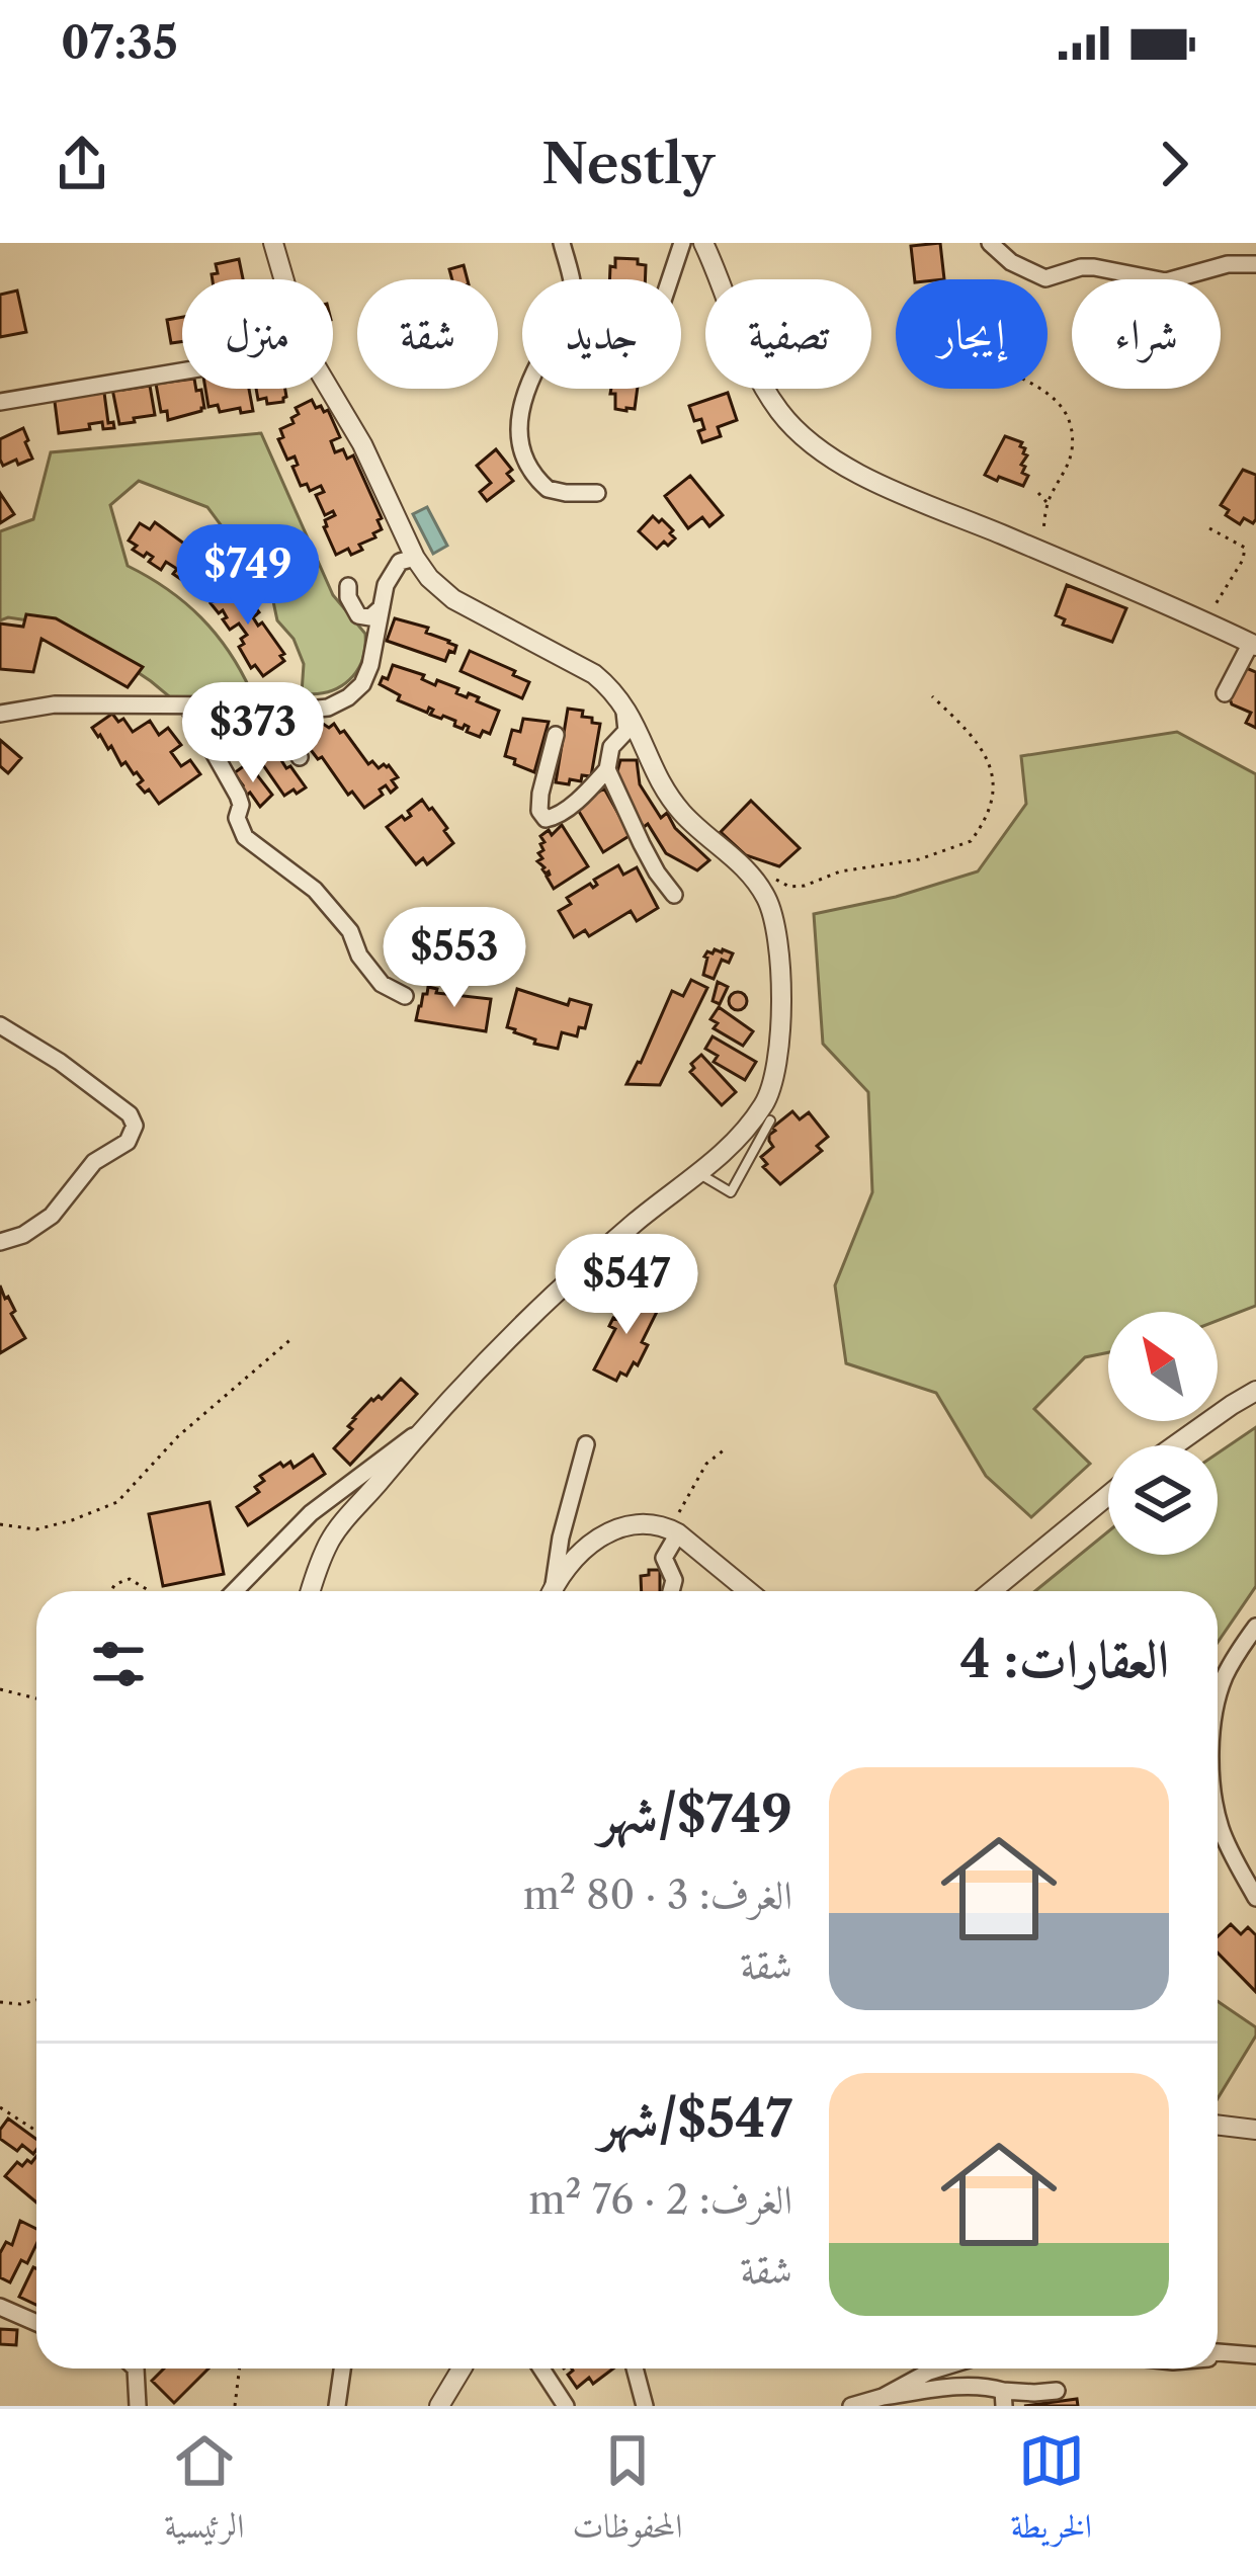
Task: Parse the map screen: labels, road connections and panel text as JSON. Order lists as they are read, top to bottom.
{
  "north": "top left",
  "page": {
    "status": "07:35",
    "header": "Nestly",
    "chip": [
      "شراء",
      "إيجار",
      "تصفية",
      "جديد",
      "شقة",
      "منزل"
    ],
    "price": [
      "$749",
      "$373",
      "$553",
      "$547"
    ],
    "heading": "العقارات: 4",
    "list": [
      {
        "name": "$749/شهر",
        "note": "الغرف: 3 · 80 m² · شقة"
      },
      {
        "name": "$547/شهر",
        "note": "الغرف: 2 · 76 m² · شقة"
      }
    ],
    "tabs": ["الخريطة", "المحفوظات", "الرئيسية"]
  }
}
